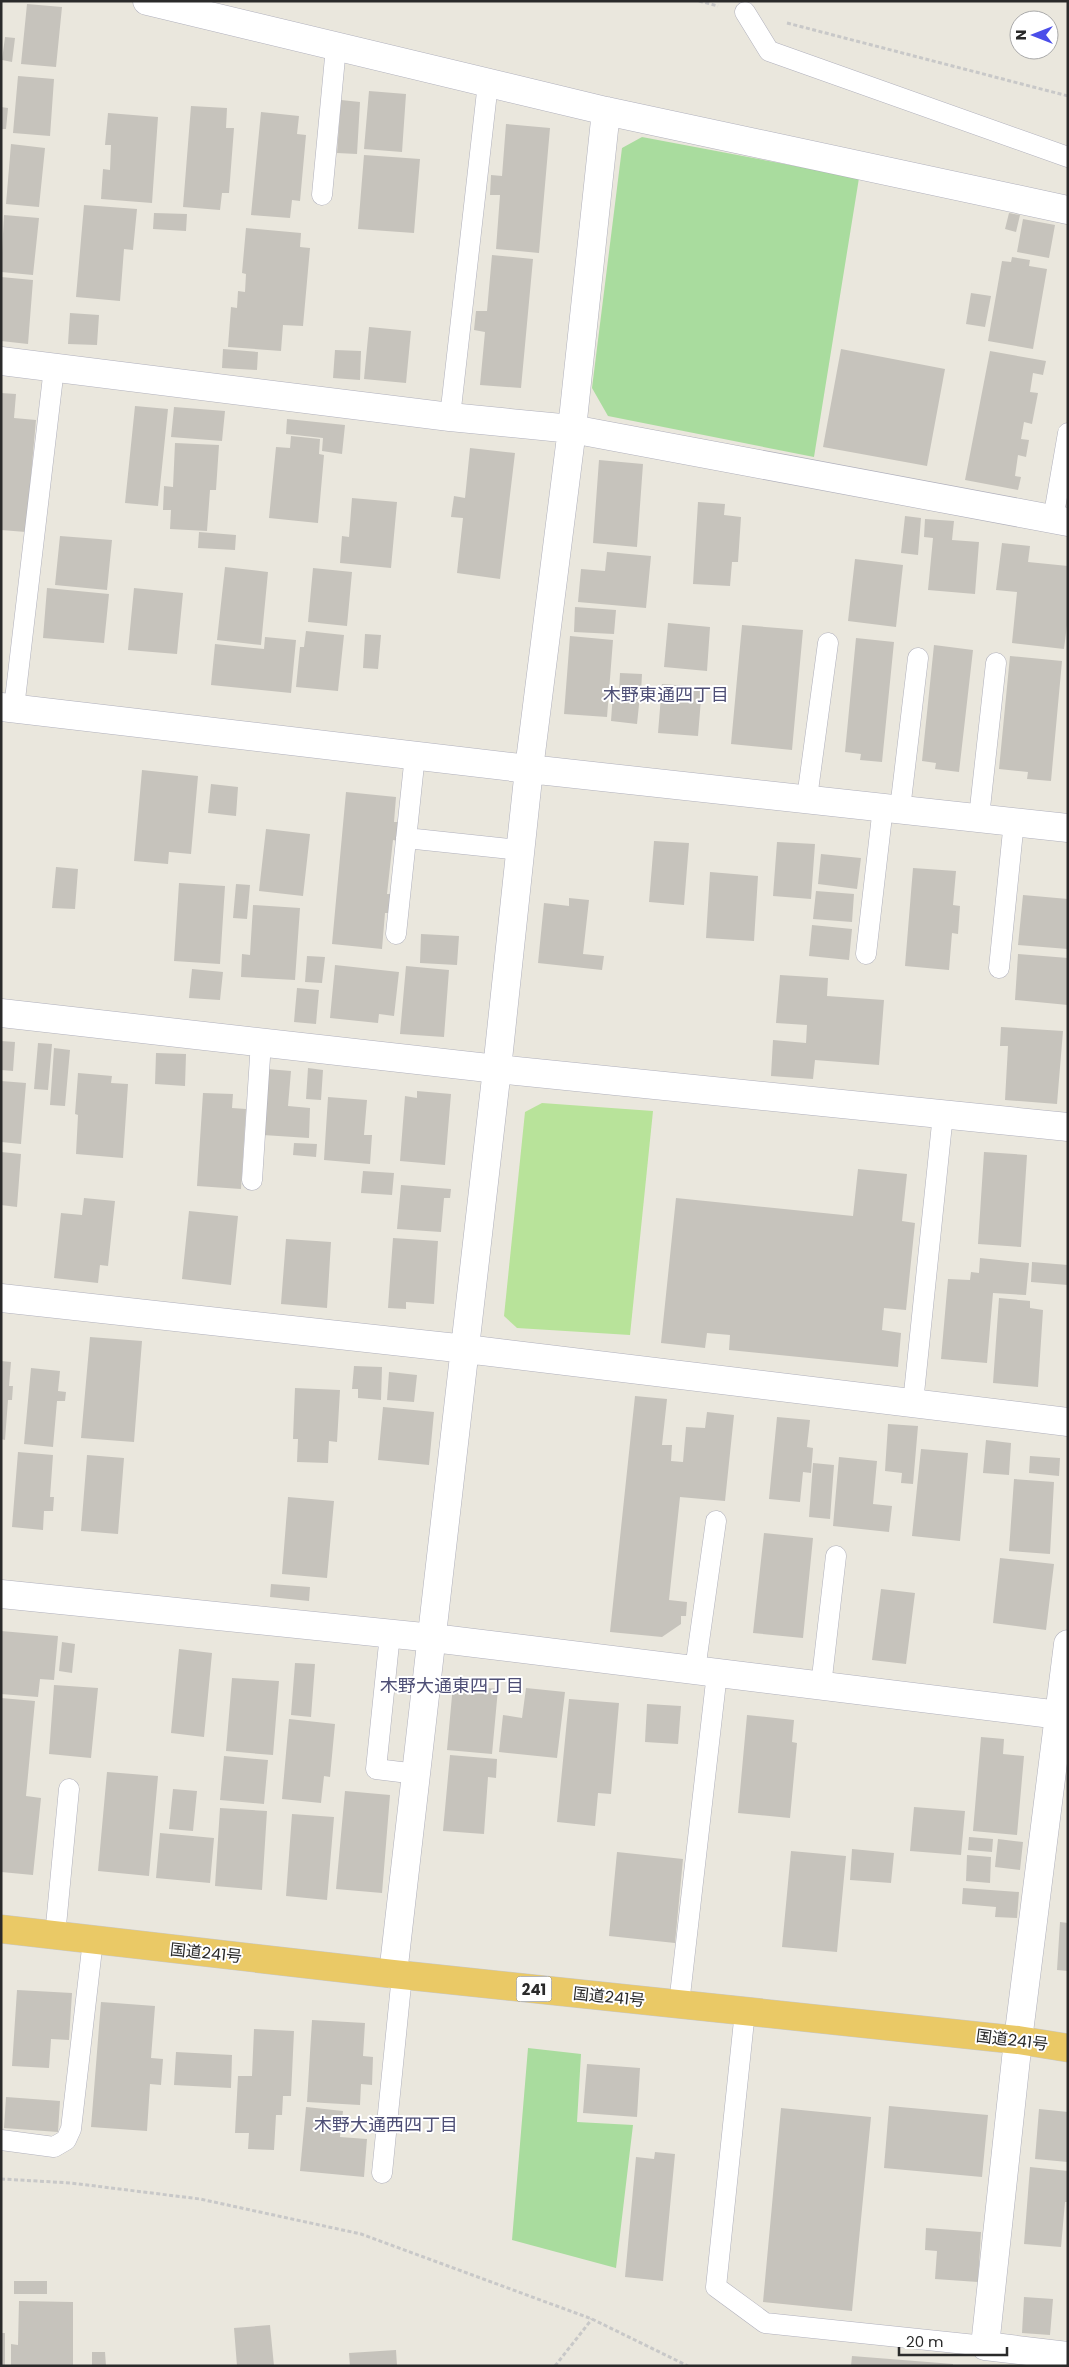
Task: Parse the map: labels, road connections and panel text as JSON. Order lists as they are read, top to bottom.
{
  "streets": {
    "highway": ["国道241号", "241"]
  },
  "districts": ["木野東通四丁目", "木野大通東四丁目", "木野大通西四丁目"],
  "scale_bar": "20 m",
  "north": "left"
}
